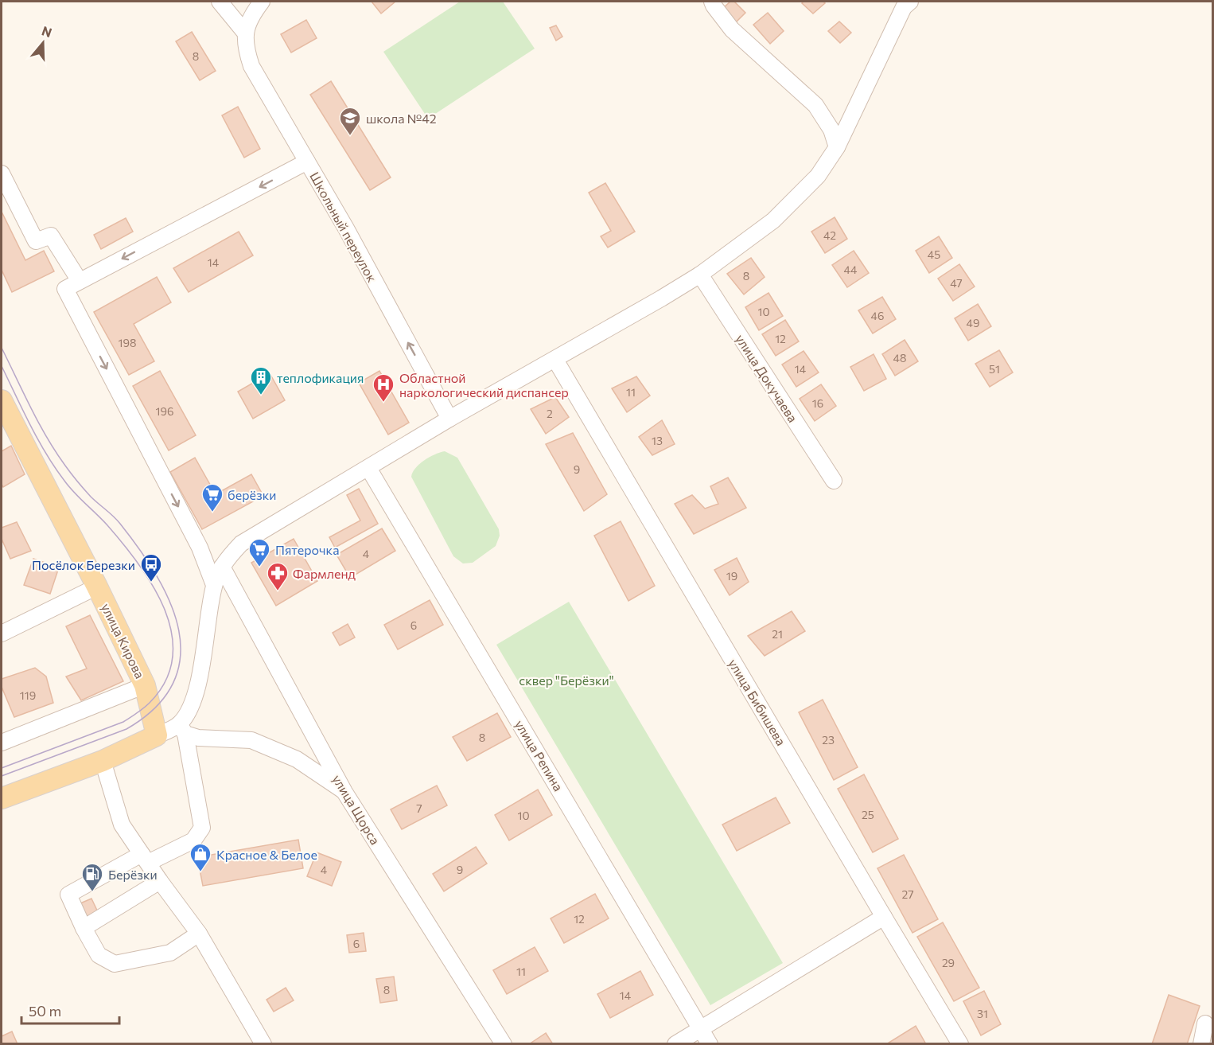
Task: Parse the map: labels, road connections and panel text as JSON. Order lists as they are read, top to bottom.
{
  "streets": {
    "main road": ["улица Кирова"],
    "street": [
      "Школьный переулок",
      "улица Докучаева",
      "улица Бибишева",
      "улица Репина",
      "улица Щорса"
    ]
  },
  "one_way": ["Школьный переулок"],
  "parks": ["сквер \"Берёзки\""],
  "places": {
    "school or university": ["школа №42"],
    "building": ["теплофикация"],
    "hospital": ["Областной наркологический диспансер"],
    "supermarket": ["берёзки", "Пятерочка"],
    "bus stop": ["Посёлок Березки"],
    "pharmacy": ["Фармленд"],
    "shop": ["Красное & Белое"],
    "fuel station": ["Берёзки"]
  },
  "house_numbers": [
    "8",
    "42",
    "45",
    "14",
    "44",
    "8",
    "47",
    "10",
    "46",
    "49",
    "12",
    "198",
    "48",
    "14",
    "51",
    "11",
    "16",
    "196",
    "2",
    "13",
    "9",
    "4",
    "19",
    "6",
    "21",
    "119",
    "8",
    "23",
    "7",
    "25",
    "10",
    "4",
    "9",
    "27",
    "12",
    "6",
    "29",
    "11",
    "8",
    "14",
    "31"
  ],
  "scale_bar": "50 m",
  "north": "top"
}
